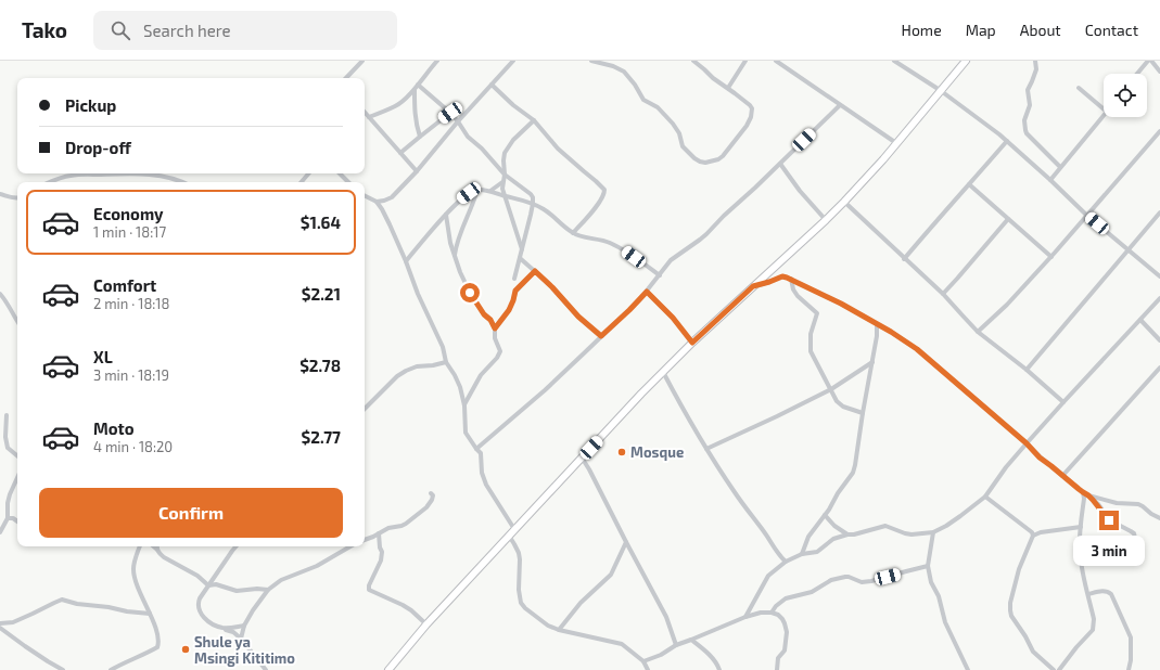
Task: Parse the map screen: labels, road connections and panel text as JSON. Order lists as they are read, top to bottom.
{
  "places": ["Mosque", "Shule ya Msingi Kititimo"],
  "page": {
    "header": "Tako",
    "search": "Search here",
    "nav": [
      "Home",
      "Map",
      "About",
      "Contact"
    ],
    "banner": ["Pickup", "Drop-off"],
    "list": [
      {
        "name": "Economy",
        "note": "1 min · 18:17",
        "value": "$1.64"
      },
      {
        "name": "Comfort",
        "note": "2 min · 18:18",
        "value": "$2.21"
      },
      {
        "name": "XL",
        "note": "3 min · 18:19",
        "value": "$2.78"
      },
      {
        "name": "Moto",
        "note": "4 min · 18:20",
        "value": "$2.77"
      }
    ],
    "buttons": "Confirm",
    "bubble": "3 min"
  }
}
